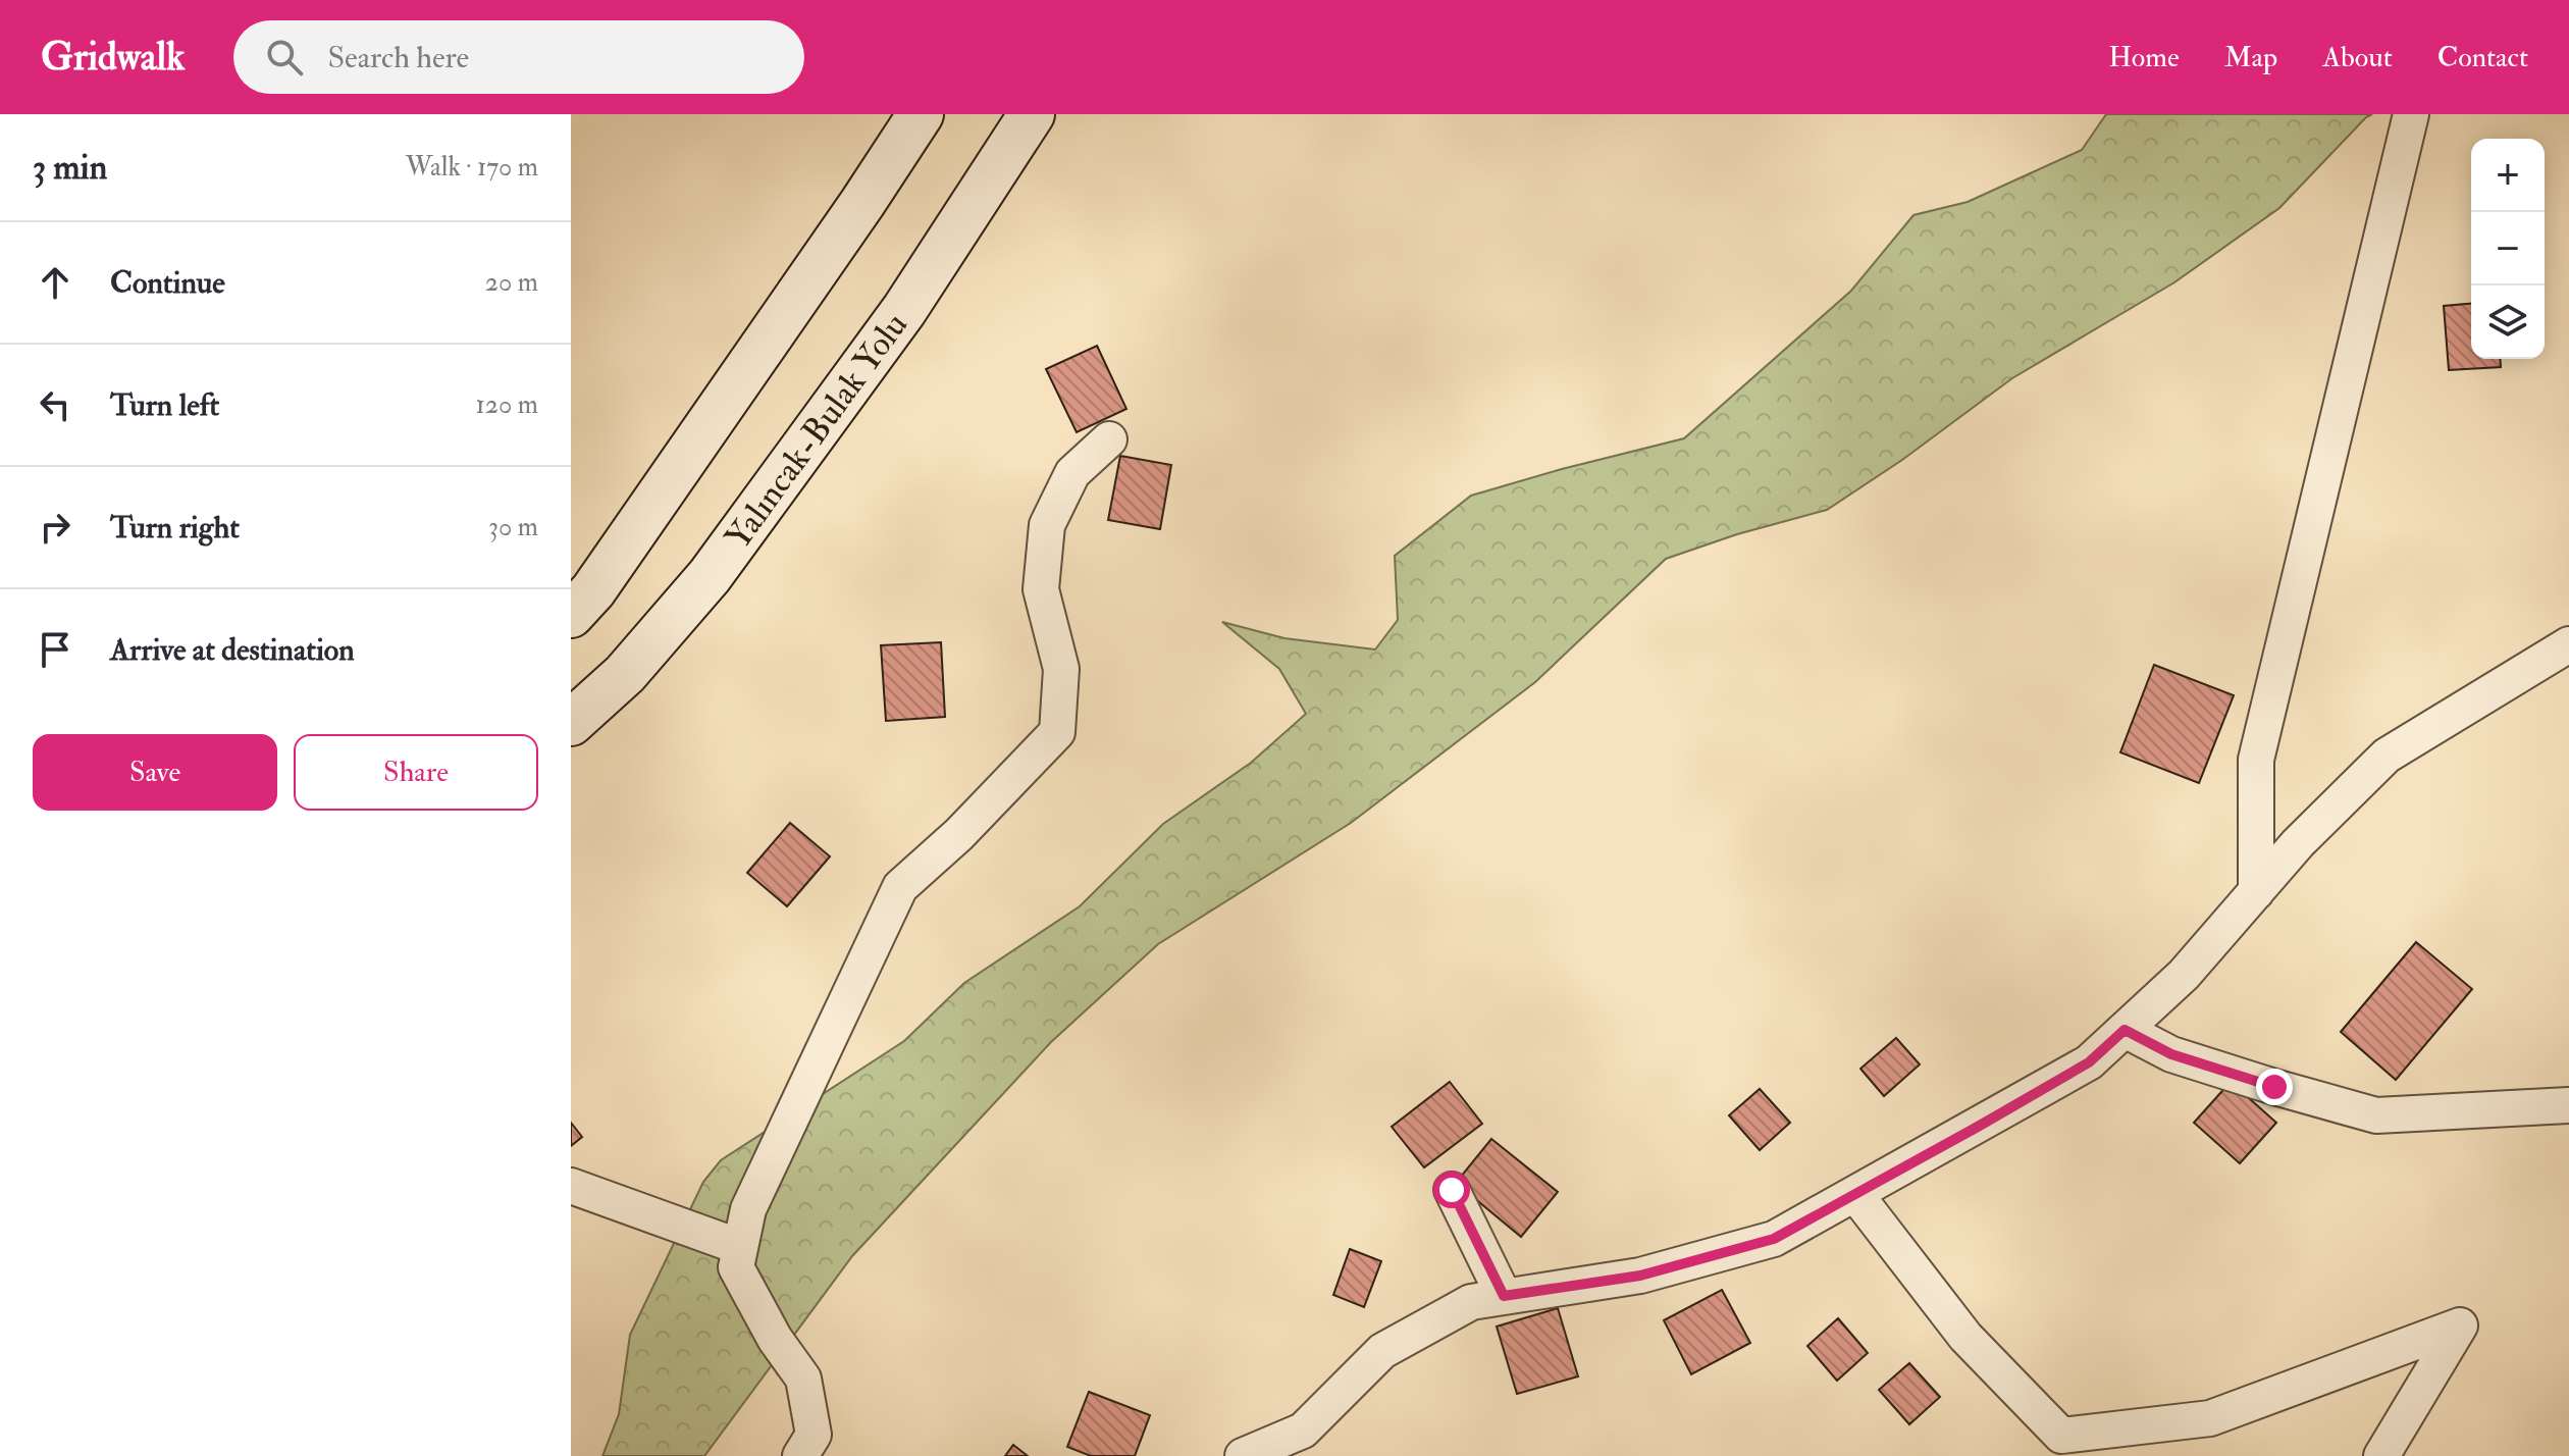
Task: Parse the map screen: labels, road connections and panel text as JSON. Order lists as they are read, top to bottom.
{
  "streets": {
    "main road": ["Yalıncak-Bulak Yolu"]
  },
  "page": {
    "header": "Gridwalk",
    "search": "Search here",
    "nav": [
      "Home",
      "Map",
      "About",
      "Contact"
    ],
    "heading": ["3 min", "Walk · 170 m"],
    "map_buttons": ["+", "−"],
    "list": [
      ["Continue", "20 m"],
      ["Turn left", "120 m"],
      ["Turn right", "30 m"],
      "Arrive at destination"
    ],
    "buttons": ["Save", "Share"]
  }
}
